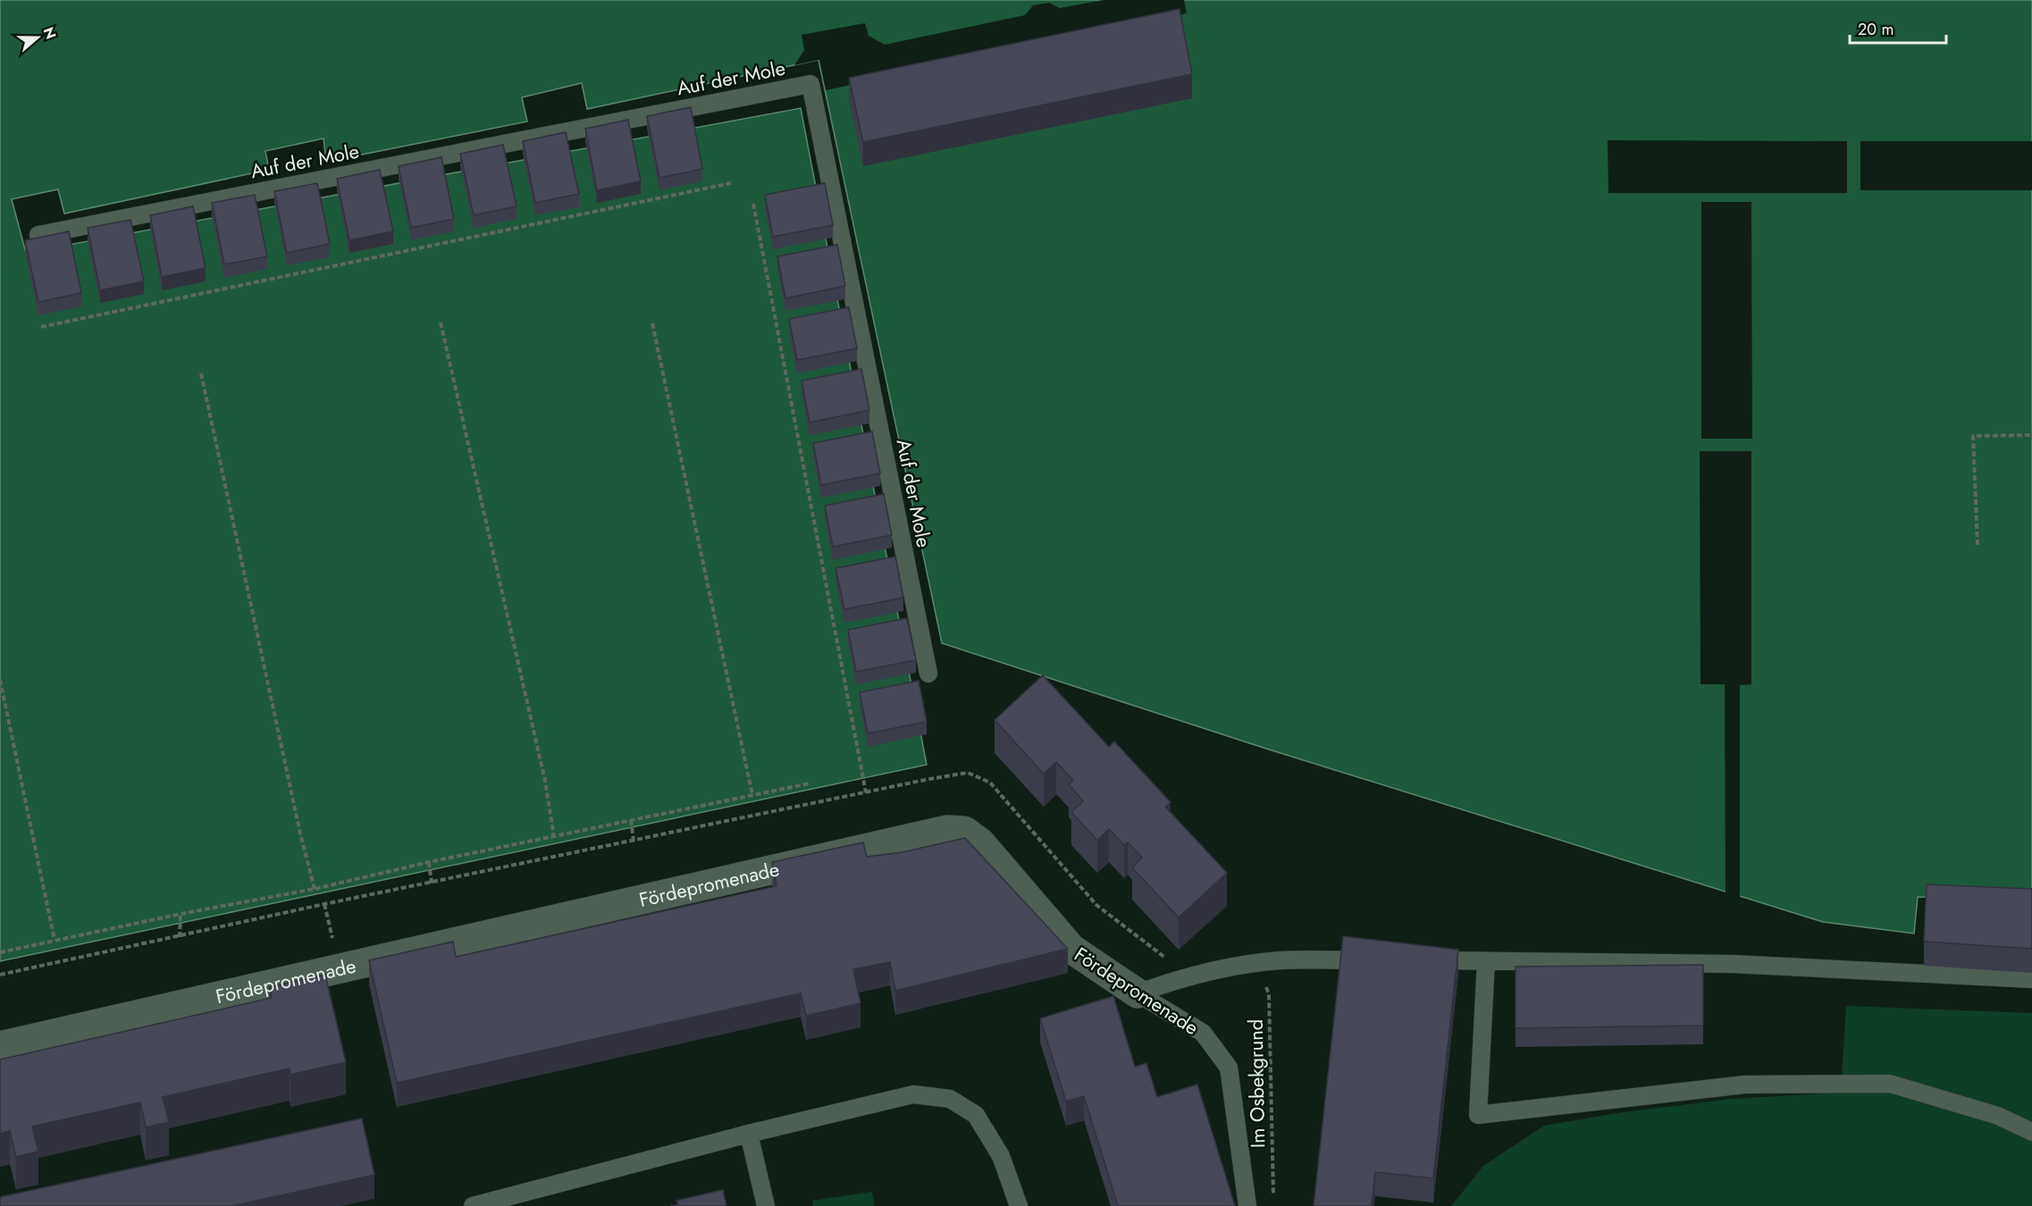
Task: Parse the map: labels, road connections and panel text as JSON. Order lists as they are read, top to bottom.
{
  "streets": {
    "street": ["Fördepromenade"],
    "lane": ["Auf der Mole"],
    "path": ["Im Osbekgrund"]
  },
  "scale_bar": "20 m",
  "north": "right"
}
